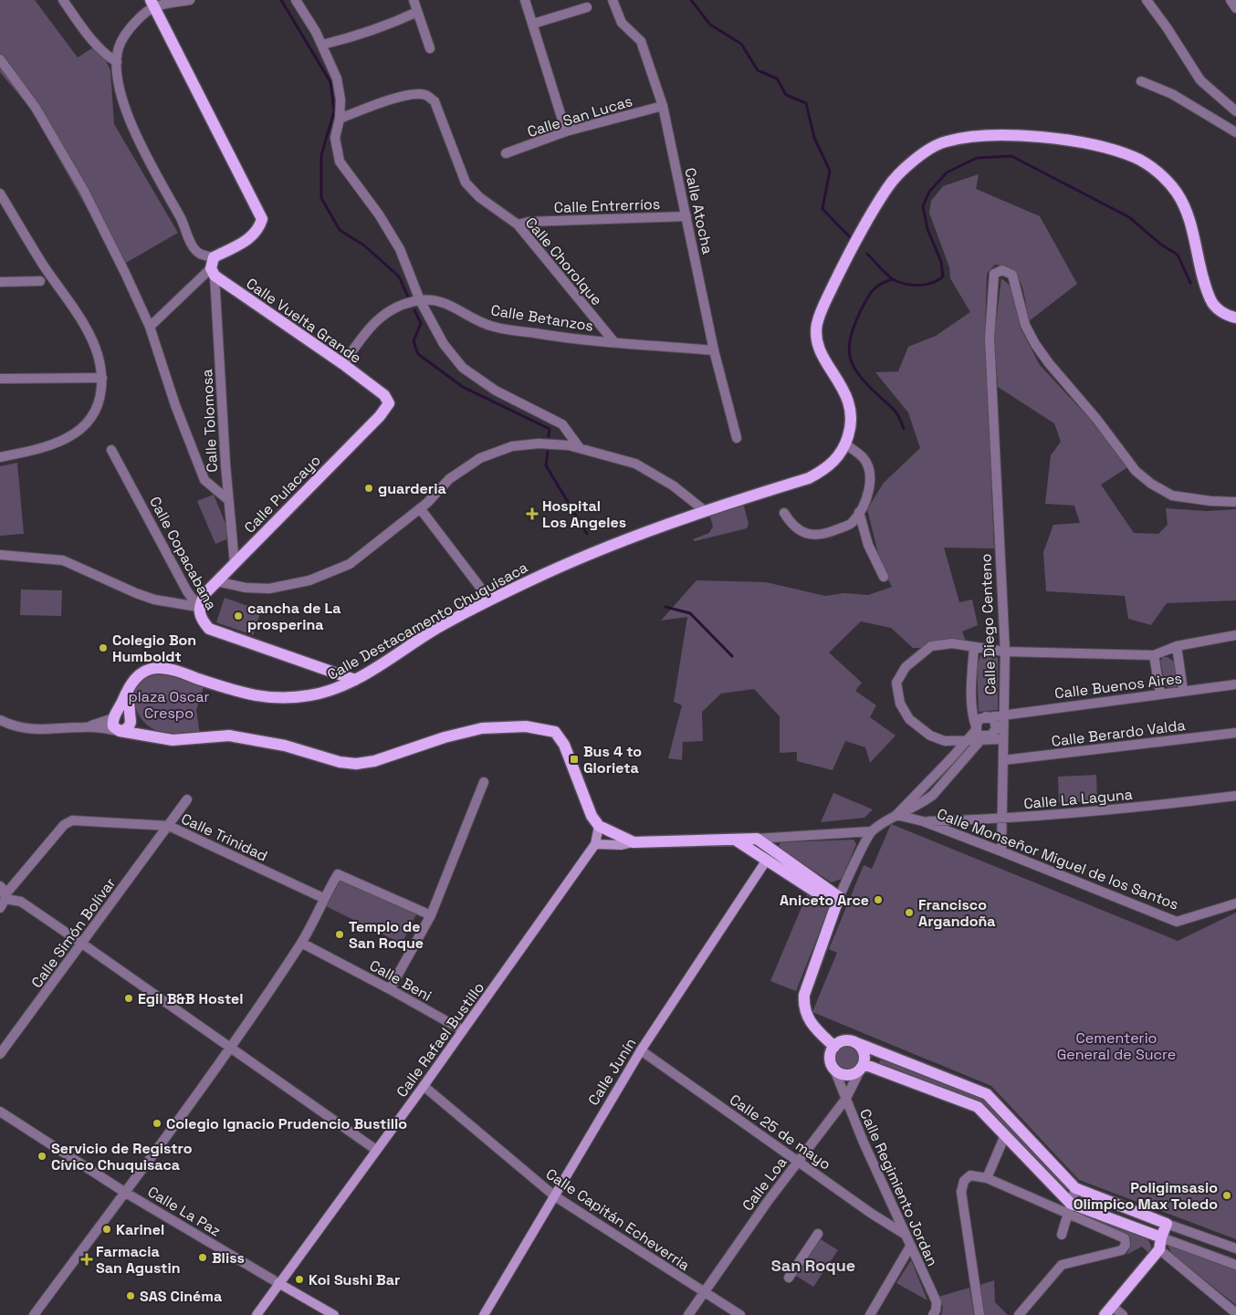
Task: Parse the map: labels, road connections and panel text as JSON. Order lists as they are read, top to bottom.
{
  "streets": {
    "main road": [
      "Calle Vuelta Grande",
      "Calle Pulacayo",
      "Calle Copacabana",
      "Calle Destacamento Chuquisaca",
      "Calle Rafael Bustillo",
      "Calle Junín",
      "Calle La Paz"
    ],
    "street": [
      "Calle San Lucas",
      "Calle Entrerríos",
      "Calle Atocha",
      "Calle Chorolque",
      "Calle Betanzos",
      "Calle Tolomosa",
      "Calle Diego Centeno",
      "Calle Buenos Aires",
      "Calle Berardo Valda",
      "Calle La Laguna",
      "Calle Trinidad",
      "Calle Monseñor Miguel de los Santos",
      "Calle Simón Bolívar",
      "Calle Beni",
      "Calle 25 de mayo",
      "Calle Loa",
      "Calle Regimiento Jordan",
      "Calle Capitán Echeverria"
    ]
  },
  "crossings": [
    ["Calle San Lucas", "Calle Atocha"],
    ["Calle Entrerríos", "Calle Atocha"],
    ["Calle Entrerríos", "Calle Chorolque"],
    ["Calle Atocha", "Calle Betanzos"],
    ["Calle Chorolque", "Calle Betanzos"],
    ["Calle Betanzos", "Calle Vuelta Grande"],
    ["Calle Vuelta Grande", "Calle Tolomosa"],
    ["Calle Vuelta Grande", "Calle Pulacayo"],
    ["Calle Tolomosa", "Calle Pulacayo"],
    ["Calle Pulacayo", "Calle Copacabana"],
    ["Calle Copacabana", "Calle Destacamento Chuquisaca"],
    ["Calle Diego Centeno", "Calle Buenos Aires"],
    ["Calle Diego Centeno", "Calle Berardo Valda"],
    ["Calle Diego Centeno", "Calle La Laguna"],
    ["Calle Diego Centeno", "Calle Monseñor Miguel de los Santos"],
    ["Calle La Laguna", "Calle Monseñor Miguel de los Santos"],
    ["Calle Trinidad", "Calle Simón Bolívar"],
    ["Calle Beni", "Calle Rafael Bustillo"],
    ["Calle Rafael Bustillo", "Calle La Paz"],
    ["Calle Rafael Bustillo", "Calle Capitán Echeverria"],
    ["Calle Junín", "Calle 25 de mayo"],
    ["Calle Junín", "Calle Capitán Echeverria"],
    ["Calle 25 de mayo", "Calle Loa"],
    ["Calle 25 de mayo", "Calle Regimiento Jordan"],
    ["Calle Loa", "Calle Regimiento Jordan"],
    ["Calle Loa", "Calle Capitán Echeverria"]
  ],
  "districts": ["San Roque"],
  "parks": ["plaza Oscar Crespo", "Cementerio General de Sucre"],
  "places": {
    "other": [
      "guarderia",
      "cancha de La prosperina",
      "Colegio Bon Humboldt",
      "Aniceto Arce",
      "Francisco Argandoña",
      "Templo de San Roque",
      "Egil B&B Hostel",
      "Colegio Ignacio Prudencio Bustillo",
      "Servicio de Registro Cívico Chuquisaca",
      "Poligimsasio Olimpico Max Toledo",
      "Karinel",
      "Bliss",
      "Koi Sushi Bar",
      "SAS Cinéma"
    ],
    "health": ["Hospital Los Angeles", "Farmacia San Agustin"],
    "transit": ["Bus 4 to Glorieta"]
  }
}
